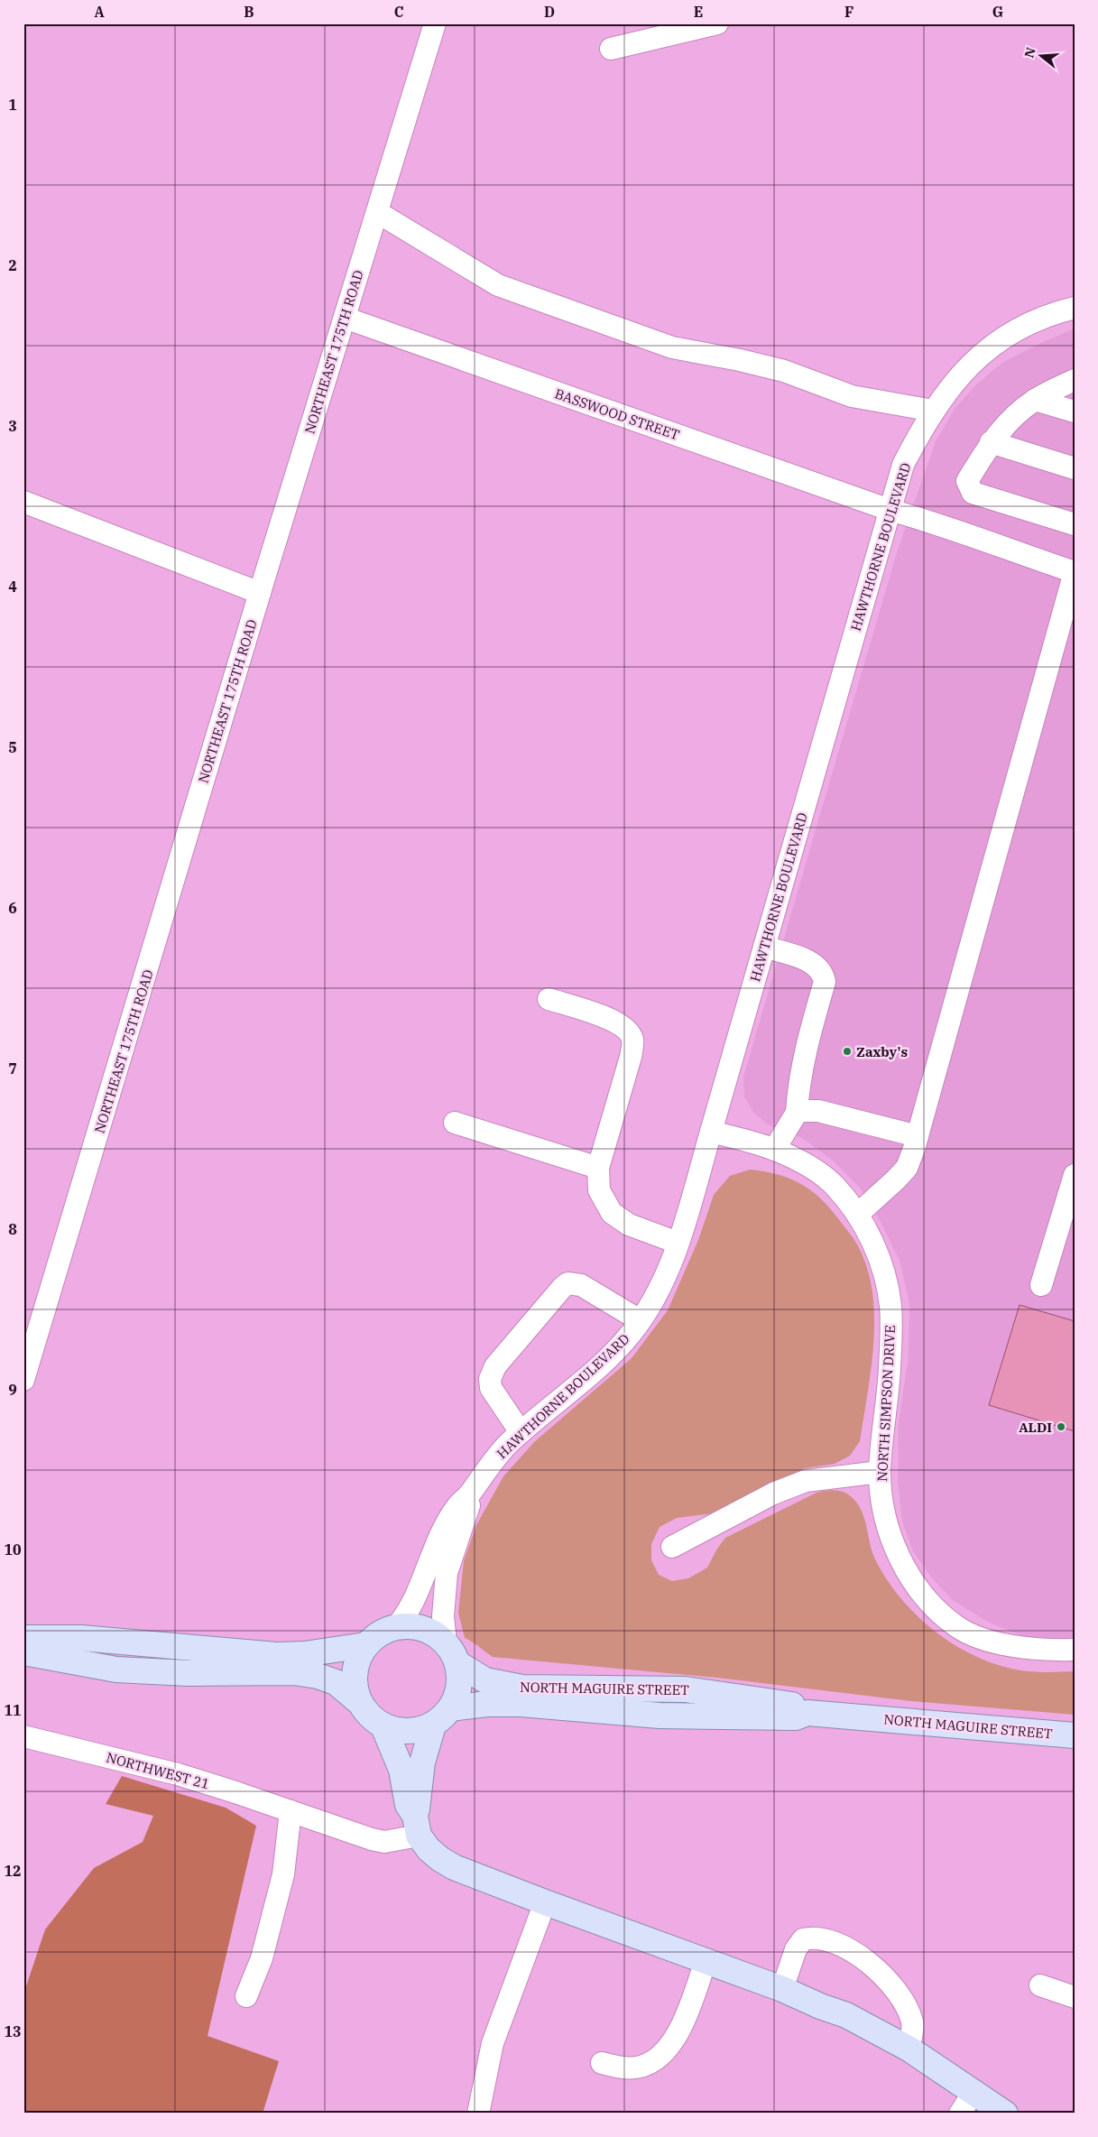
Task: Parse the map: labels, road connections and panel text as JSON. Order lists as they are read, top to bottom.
{
  "streets": {
    "main road": ["NORTH MAGUIRE STREET"],
    "street": [
      "NORTHEAST 175TH ROAD",
      "BASSWOOD STREET",
      "HAWTHORNE BOULEVARD",
      "NORTH SIMPSON DRIVE",
      "NORTHWEST 21"
    ]
  },
  "crossings": [
    ["NORTHEAST 175TH ROAD", "BASSWOOD STREET"],
    ["BASSWOOD STREET", "HAWTHORNE BOULEVARD"],
    ["HAWTHORNE BOULEVARD", "NORTH SIMPSON DRIVE"],
    ["HAWTHORNE BOULEVARD", "NORTH MAGUIRE STREET"]
  ],
  "places": ["Zaxby's", "ALDI"],
  "north": "left",
  "grid": {
    "columns": [
      "A",
      "B",
      "C",
      "D",
      "E",
      "F",
      "G"
    ],
    "rows": [
      "1",
      "2",
      "3",
      "4",
      "5",
      "6",
      "7",
      "8",
      "9",
      "10",
      "11",
      "12",
      "13"
    ]
  }
}
